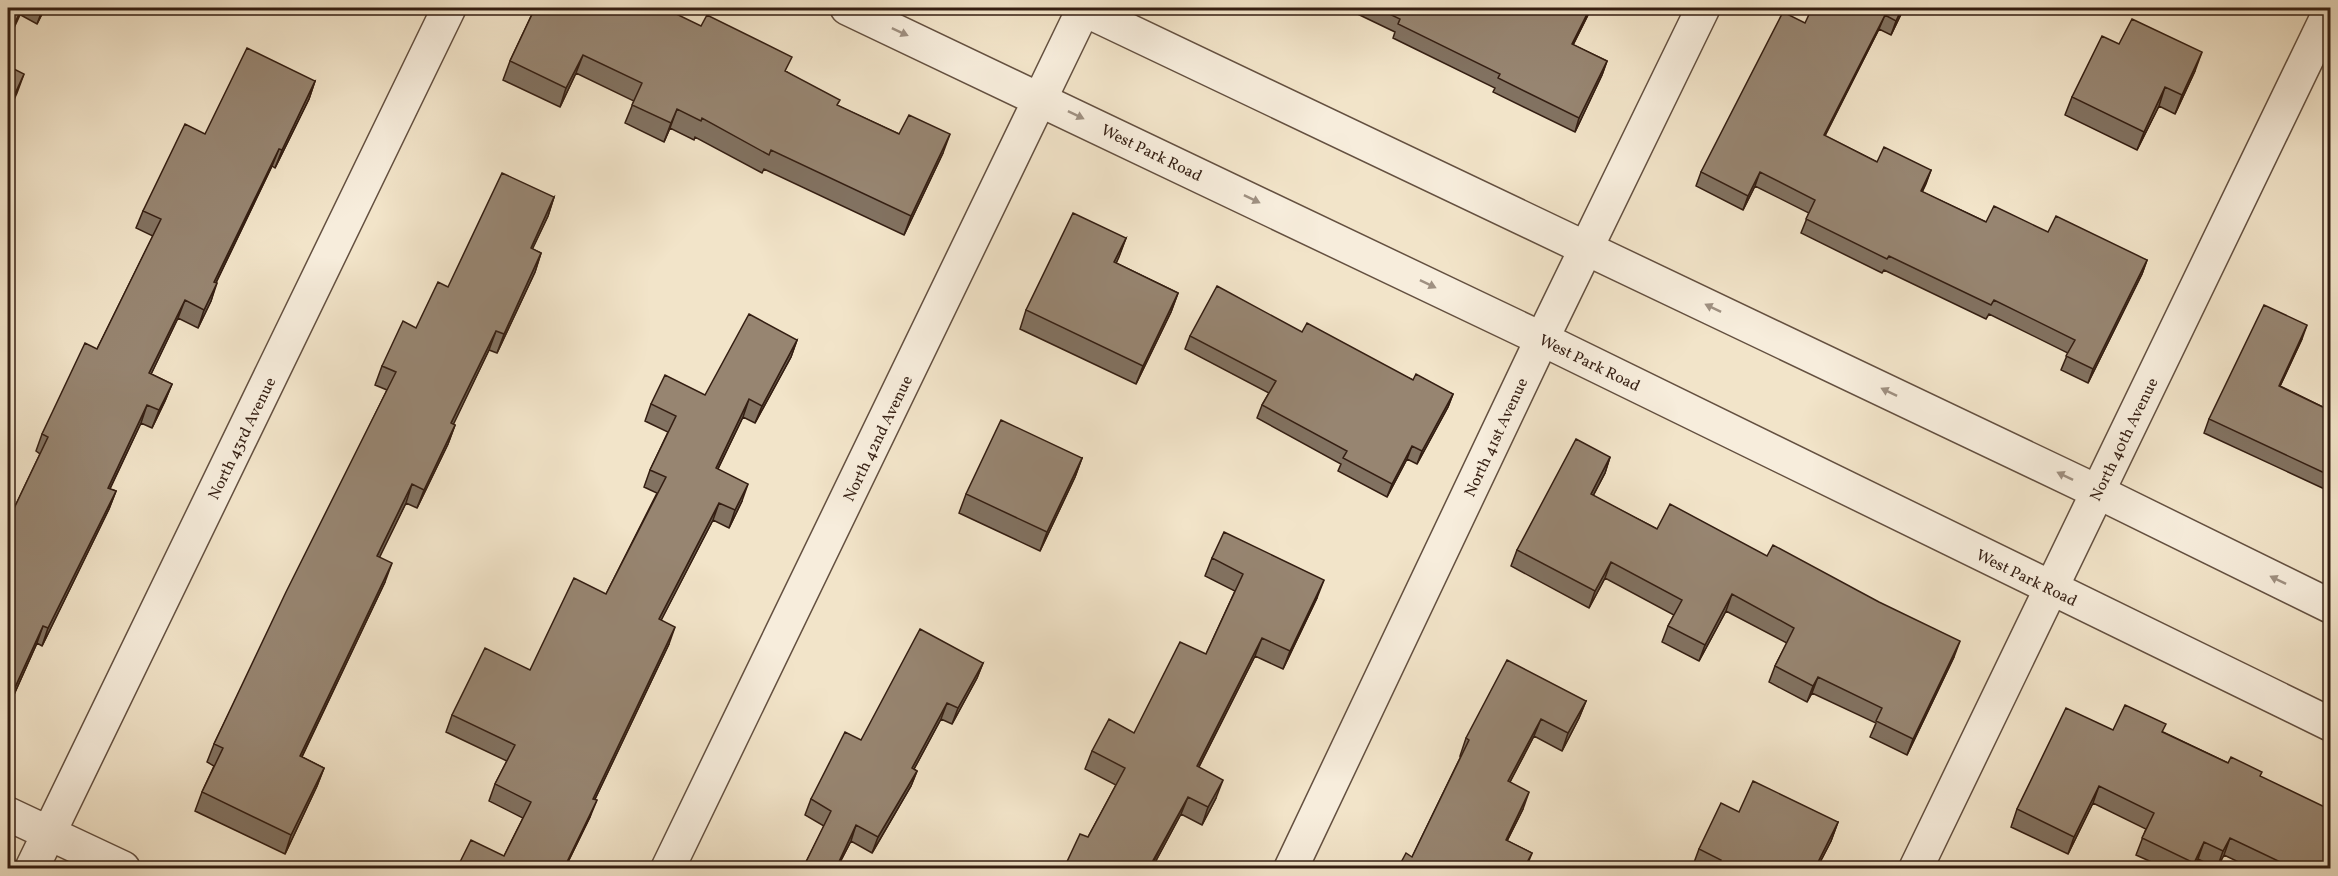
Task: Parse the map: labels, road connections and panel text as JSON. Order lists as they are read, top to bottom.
{
  "streets": {
    "street": [
      "West Park Road",
      "North 41st Avenue",
      "North 43rd Avenue",
      "North 42nd Avenue",
      "North 40th Avenue"
    ]
  },
  "crossings": [
    ["West Park Road", "North 41st Avenue"],
    ["West Park Road", "North 42nd Avenue"],
    ["West Park Road", "North 40th Avenue"]
  ]
}
